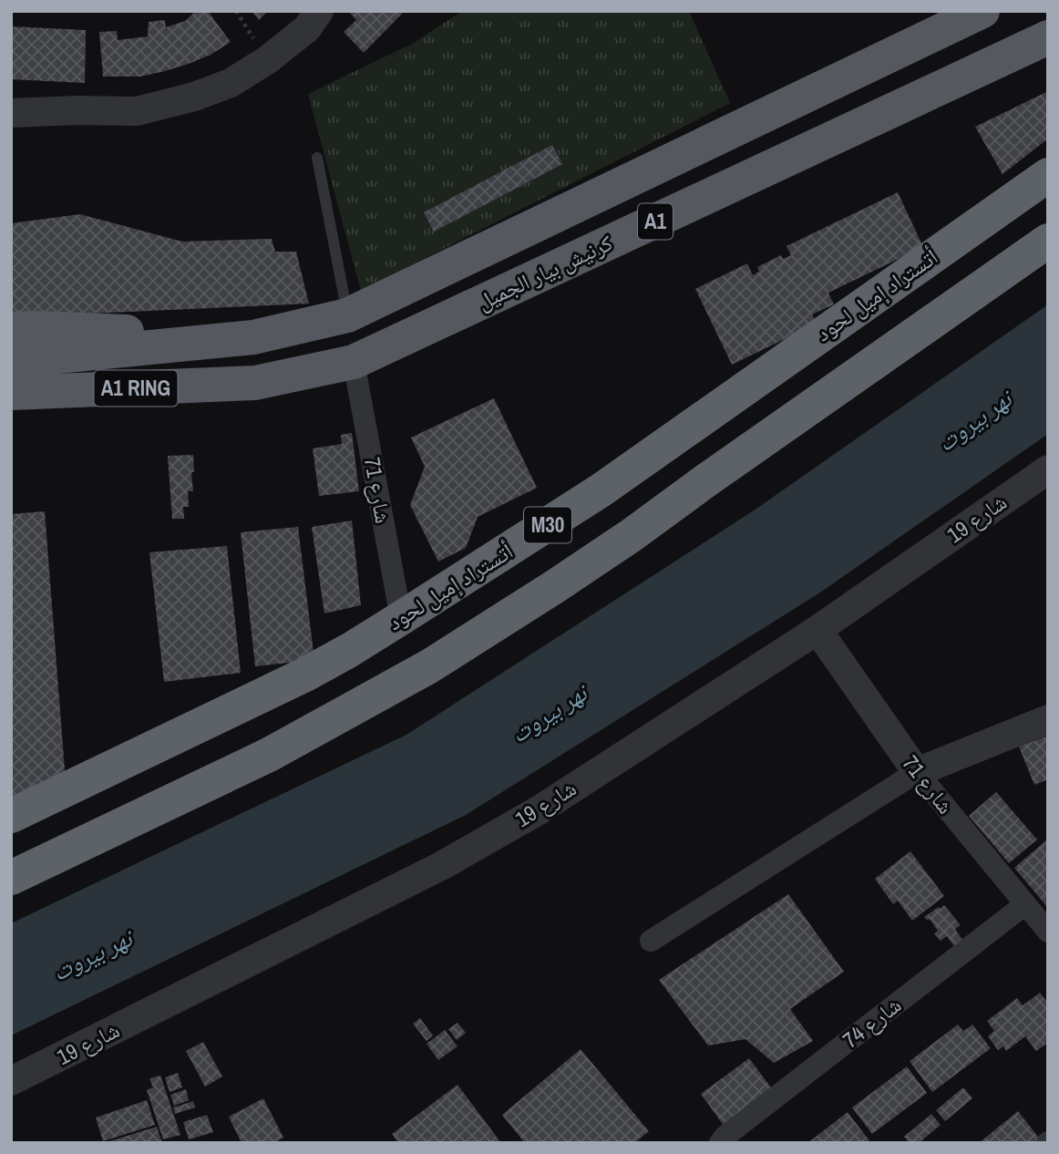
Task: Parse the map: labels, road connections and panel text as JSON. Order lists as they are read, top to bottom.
{
  "streets": {
    "highway": [
      "A1",
      "كرنيش بيار الجميل",
      "أتستراد إميل لحود",
      "A1 RING",
      "M30"
    ],
    "street": ["شارع 71", "شارع 19", "شارع 74"]
  },
  "crossings": [
    ["كرنيش بيار الجميل", "شارع 71"],
    ["أتستراد إميل لحود", "شارع 71"],
    ["شارع 71", "شارع 19"],
    ["شارع 71", "شارع 74"]
  ],
  "water": ["نهر بيروت"]
}
